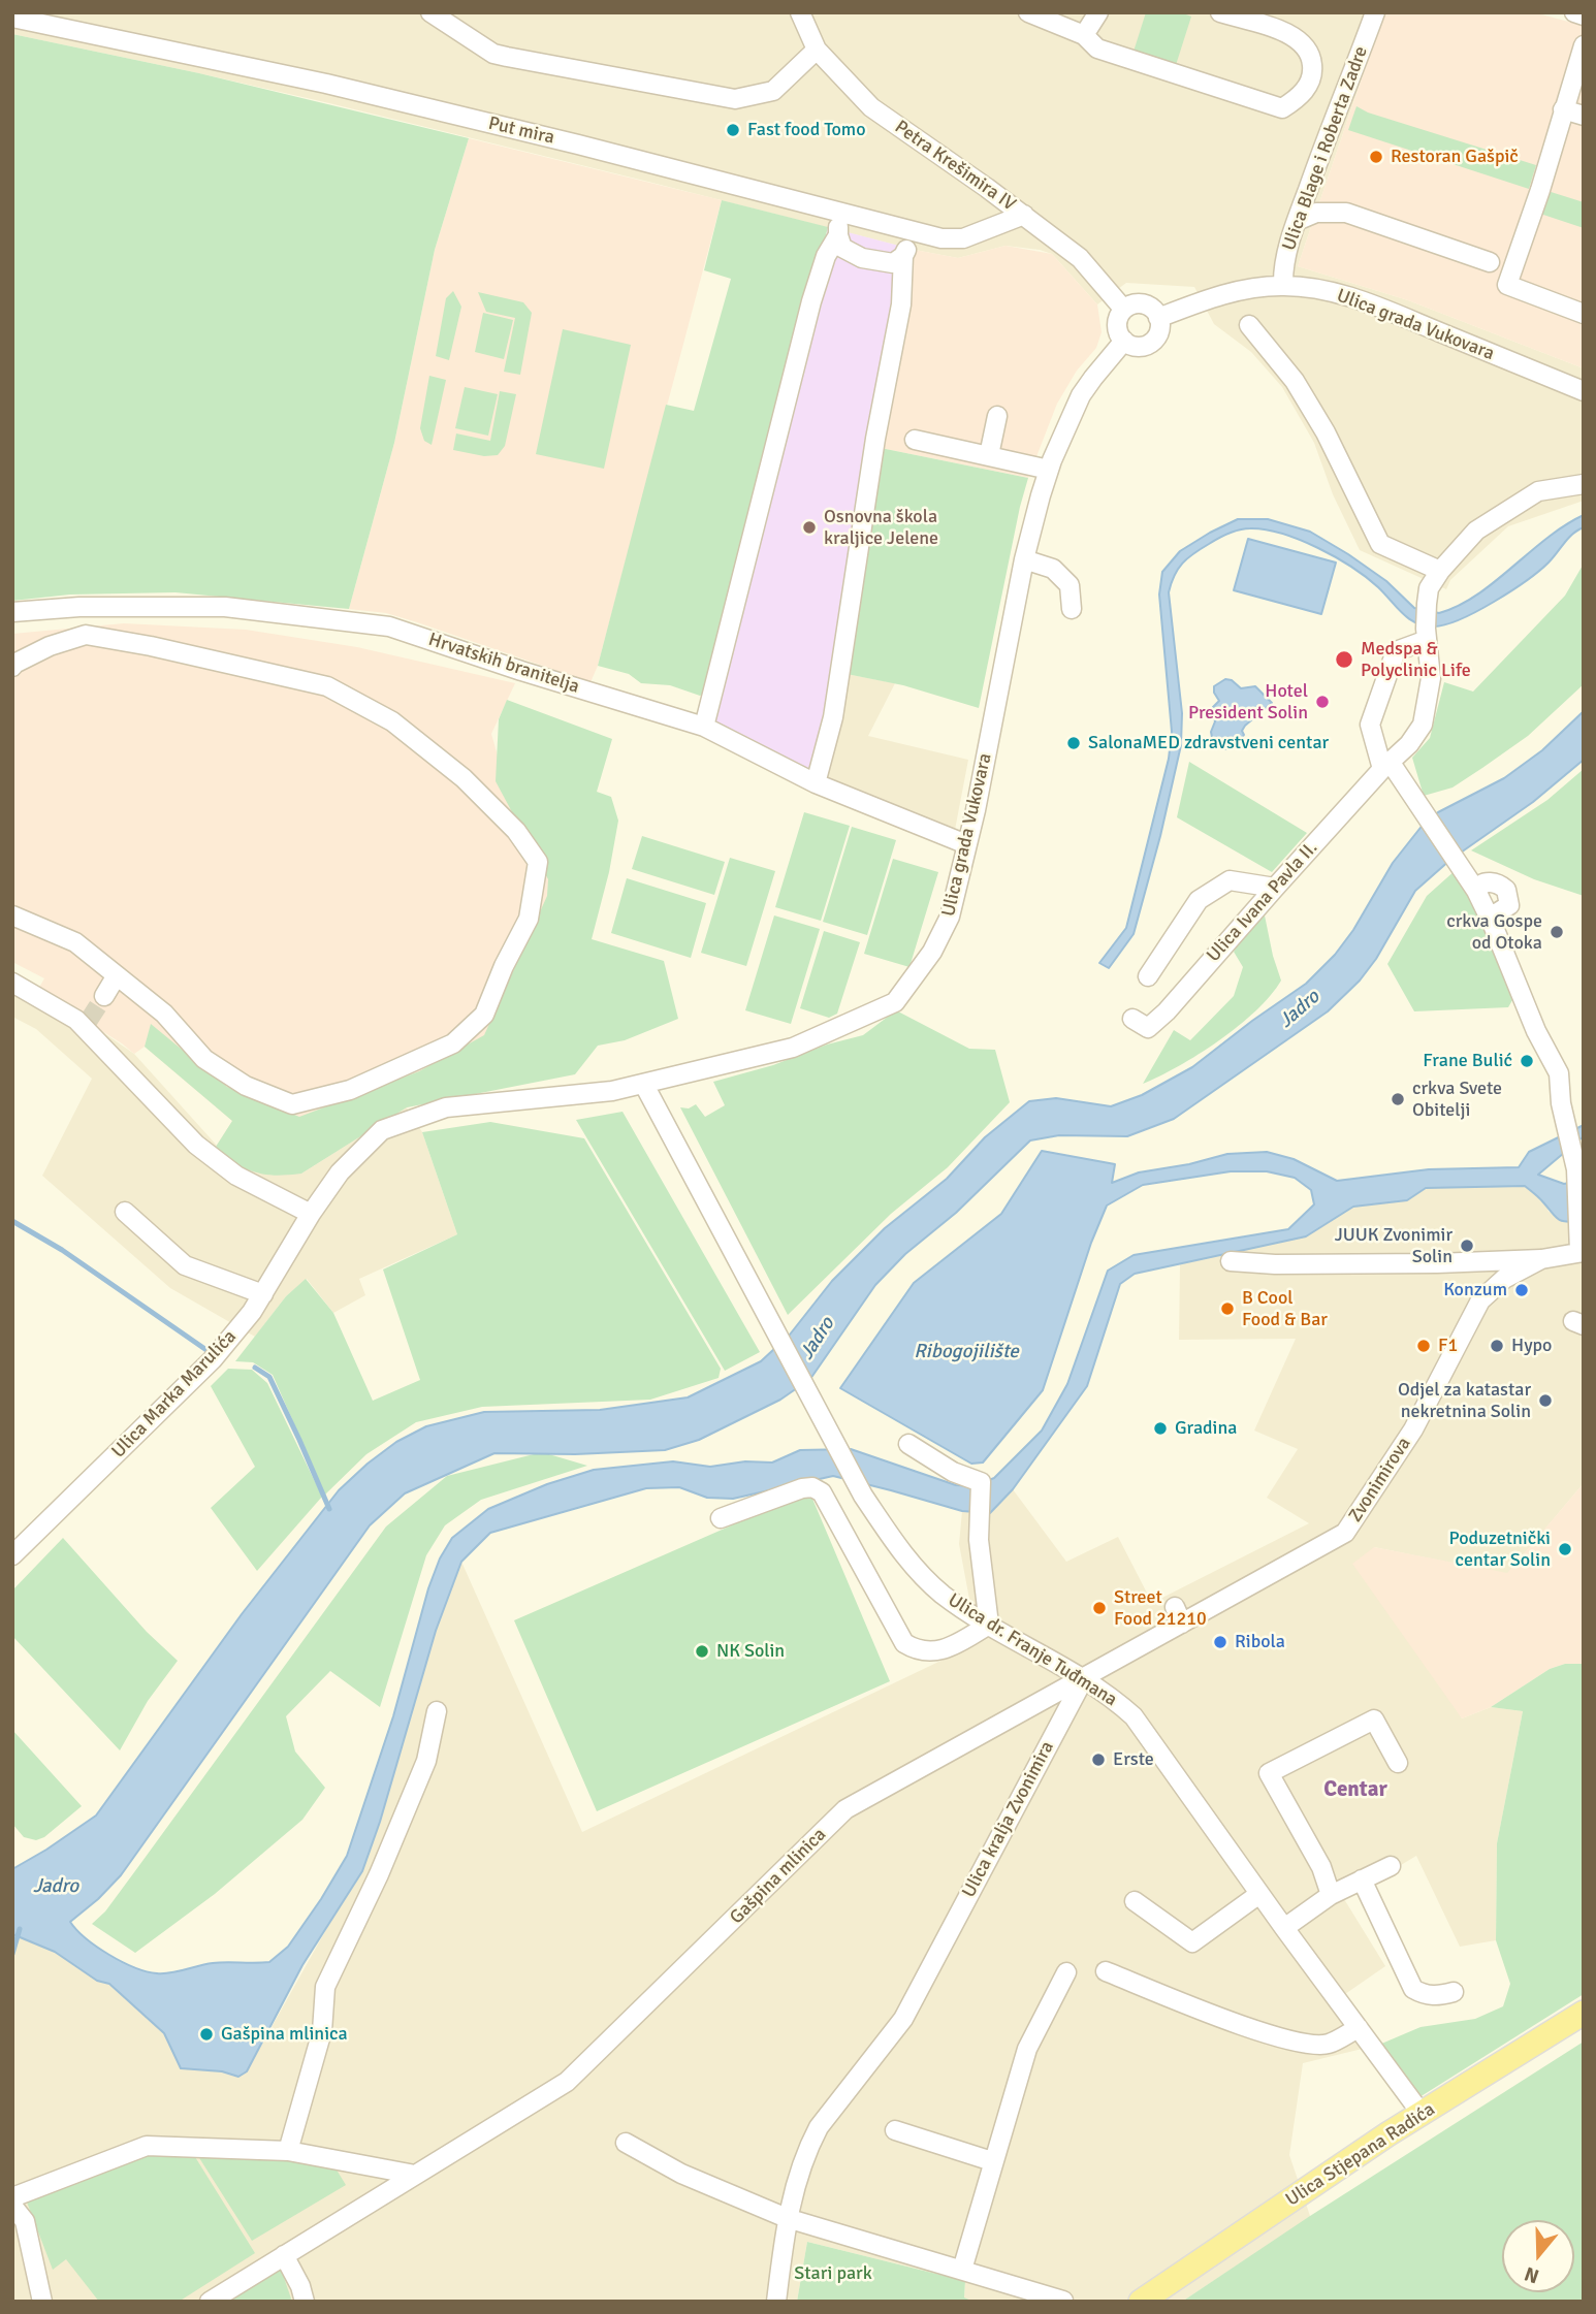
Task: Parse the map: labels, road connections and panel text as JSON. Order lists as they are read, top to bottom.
{
  "streets": {
    "main road": ["Ulica Stjepana Radića"],
    "street": [
      "Put mira",
      "Ulica Blage i Roberta Zadre",
      "Petra Krešimira IV",
      "Ulica grada Vukovara",
      "Hrvatskih branitelja",
      "Ulica Ivana Pavla II.",
      "Ulica Marka Marulića",
      "Zvonimirova",
      "Ulica dr. Franje Tuđmana",
      "Ulica kralja Zvonimira",
      "Gašpina mlinica"
    ]
  },
  "crossings": [
    ["Put mira", "Petra Krešimira IV"],
    ["Ulica Blage i Roberta Zadre", "Ulica grada Vukovara"],
    ["Petra Krešimira IV", "Ulica grada Vukovara"],
    ["Ulica grada Vukovara", "Hrvatskih branitelja"],
    ["Ulica grada Vukovara", "Ulica Marka Marulića"],
    ["Ulica grada Vukovara", "Ulica dr. Franje Tuđmana"],
    ["Zvonimirova", "Ulica dr. Franje Tuđmana"],
    ["Zvonimirova", "Ulica kralja Zvonimira"],
    ["Zvonimirova", "Gašpina mlinica"],
    ["Ulica dr. Franje Tuđmana", "Ulica kralja Zvonimira"],
    ["Ulica dr. Franje Tuđmana", "Gašpina mlinica"],
    ["Ulica dr. Franje Tuđmana", "Ulica Stjepana Radića"],
    ["Ulica kralja Zvonimira", "Gašpina mlinica"]
  ],
  "districts": ["Centar"],
  "water": ["Jadro", "Ribogojilište"],
  "parks": ["Stari park"],
  "places": [
    "Fast food Tomo",
    "Restoran Gašpič",
    "Osnovna škola kraljice Jelene",
    "Medspa & Polyclinic Life",
    "Hotel President Solin",
    "SalonaMED zdravstveni centar",
    "crkva Gospe od Otoka",
    "Frane Bulić",
    "crkva Svete Obitelji",
    "JUUK Zvonimir Solin",
    "Konzum",
    "B Cool Food & Bar",
    "F1",
    "Hypo",
    "Odjel za katastar nekretnina Solin",
    "Gradina",
    "Poduzetnički centar Solin",
    "Street Food 21210",
    "Ribola",
    "NK Solin",
    "Erste",
    "Gašpina mlinica"
  ],
  "north": "bottom"
}
